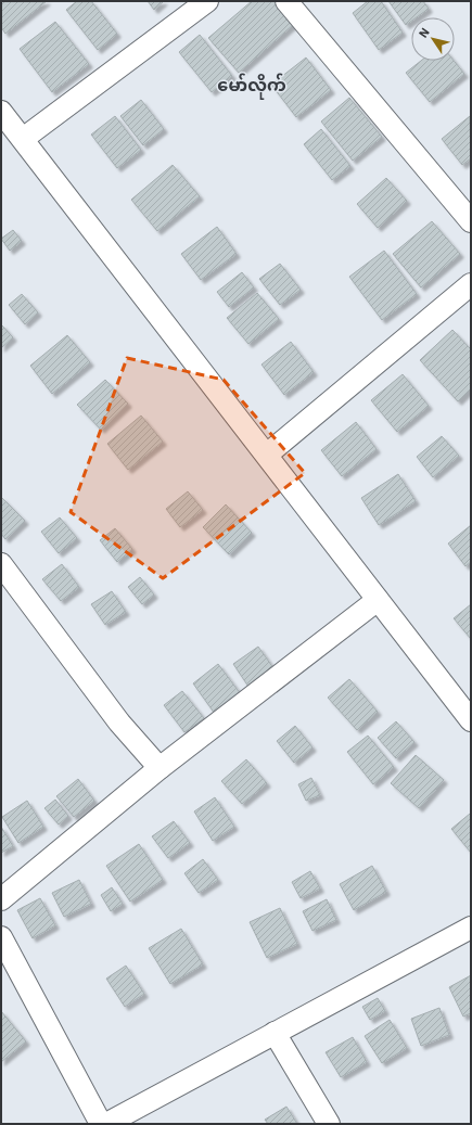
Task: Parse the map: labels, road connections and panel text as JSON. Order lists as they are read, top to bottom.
{
  "districts": ["မော်လိုက်"],
  "north": "top left"
}
